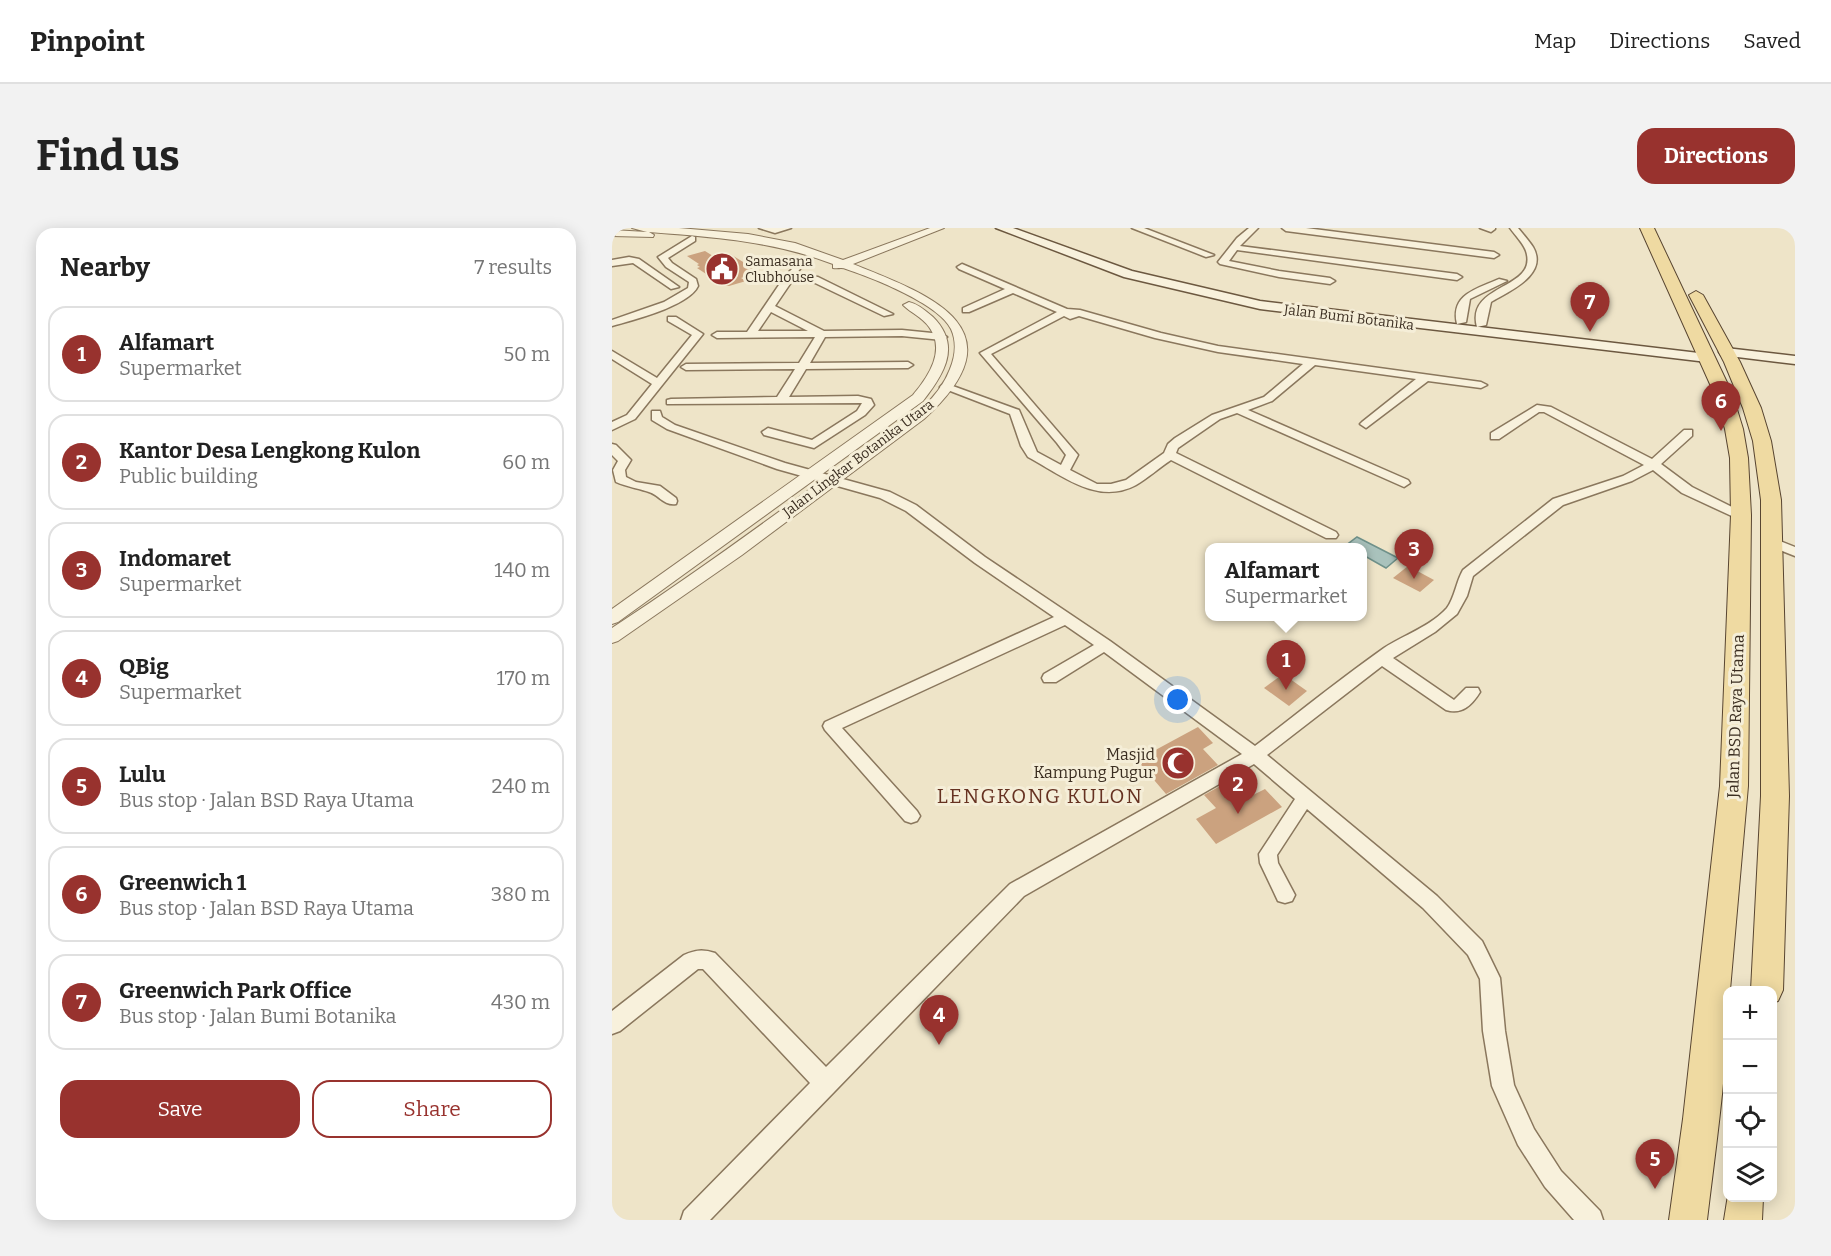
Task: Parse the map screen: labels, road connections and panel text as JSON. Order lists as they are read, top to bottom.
{
  "streets": {
    "main road": ["Jalan Bumi Botanika", "Jalan BSD Raya Utama"],
    "street": ["Jalan Lingkar Botanika Utara"]
  },
  "crossings": [
    ["Jalan Bumi Botanika", "Jalan BSD Raya Utama"]
  ],
  "districts": ["LENGKONG KULON"],
  "places": {
    "public building": ["Samasana Clubhouse"],
    "mosque": ["Masjid Kampung Pugur"]
  },
  "page": {
    "header": "Pinpoint",
    "nav": ["Map", "Directions", "Saved"],
    "buttons": [
      "Directions",
      ["Save", "Share"]
    ],
    "title": "Find us",
    "heading": ["Nearby", "7 results"],
    "pins": [
      "7",
      "6",
      "3",
      "1",
      "2",
      "4",
      "5"
    ],
    "list": [
      {
        "mark": "1",
        "name": "Alfamart",
        "note": "Supermarket",
        "value": "50 m"
      },
      {
        "mark": "2",
        "name": "Kantor Desa Lengkong Kulon",
        "note": "Public building",
        "value": "60 m"
      },
      {
        "mark": "3",
        "name": "Indomaret",
        "note": "Supermarket",
        "value": "140 m"
      },
      {
        "mark": "4",
        "name": "QBig",
        "note": "Supermarket",
        "value": "170 m"
      },
      {
        "mark": "5",
        "name": "Lulu",
        "note": "Bus stop · Jalan BSD Raya Utama",
        "value": "240 m"
      },
      {
        "mark": "6",
        "name": "Greenwich 1",
        "note": "Bus stop · Jalan BSD Raya Utama",
        "value": "380 m"
      },
      {
        "mark": "7",
        "name": "Greenwich Park Office",
        "note": "Bus stop · Jalan Bumi Botanika",
        "value": "430 m"
      }
    ],
    "popup": ["Alfamart", "Supermarket"],
    "map_buttons": ["+", "−"]
  }
}
